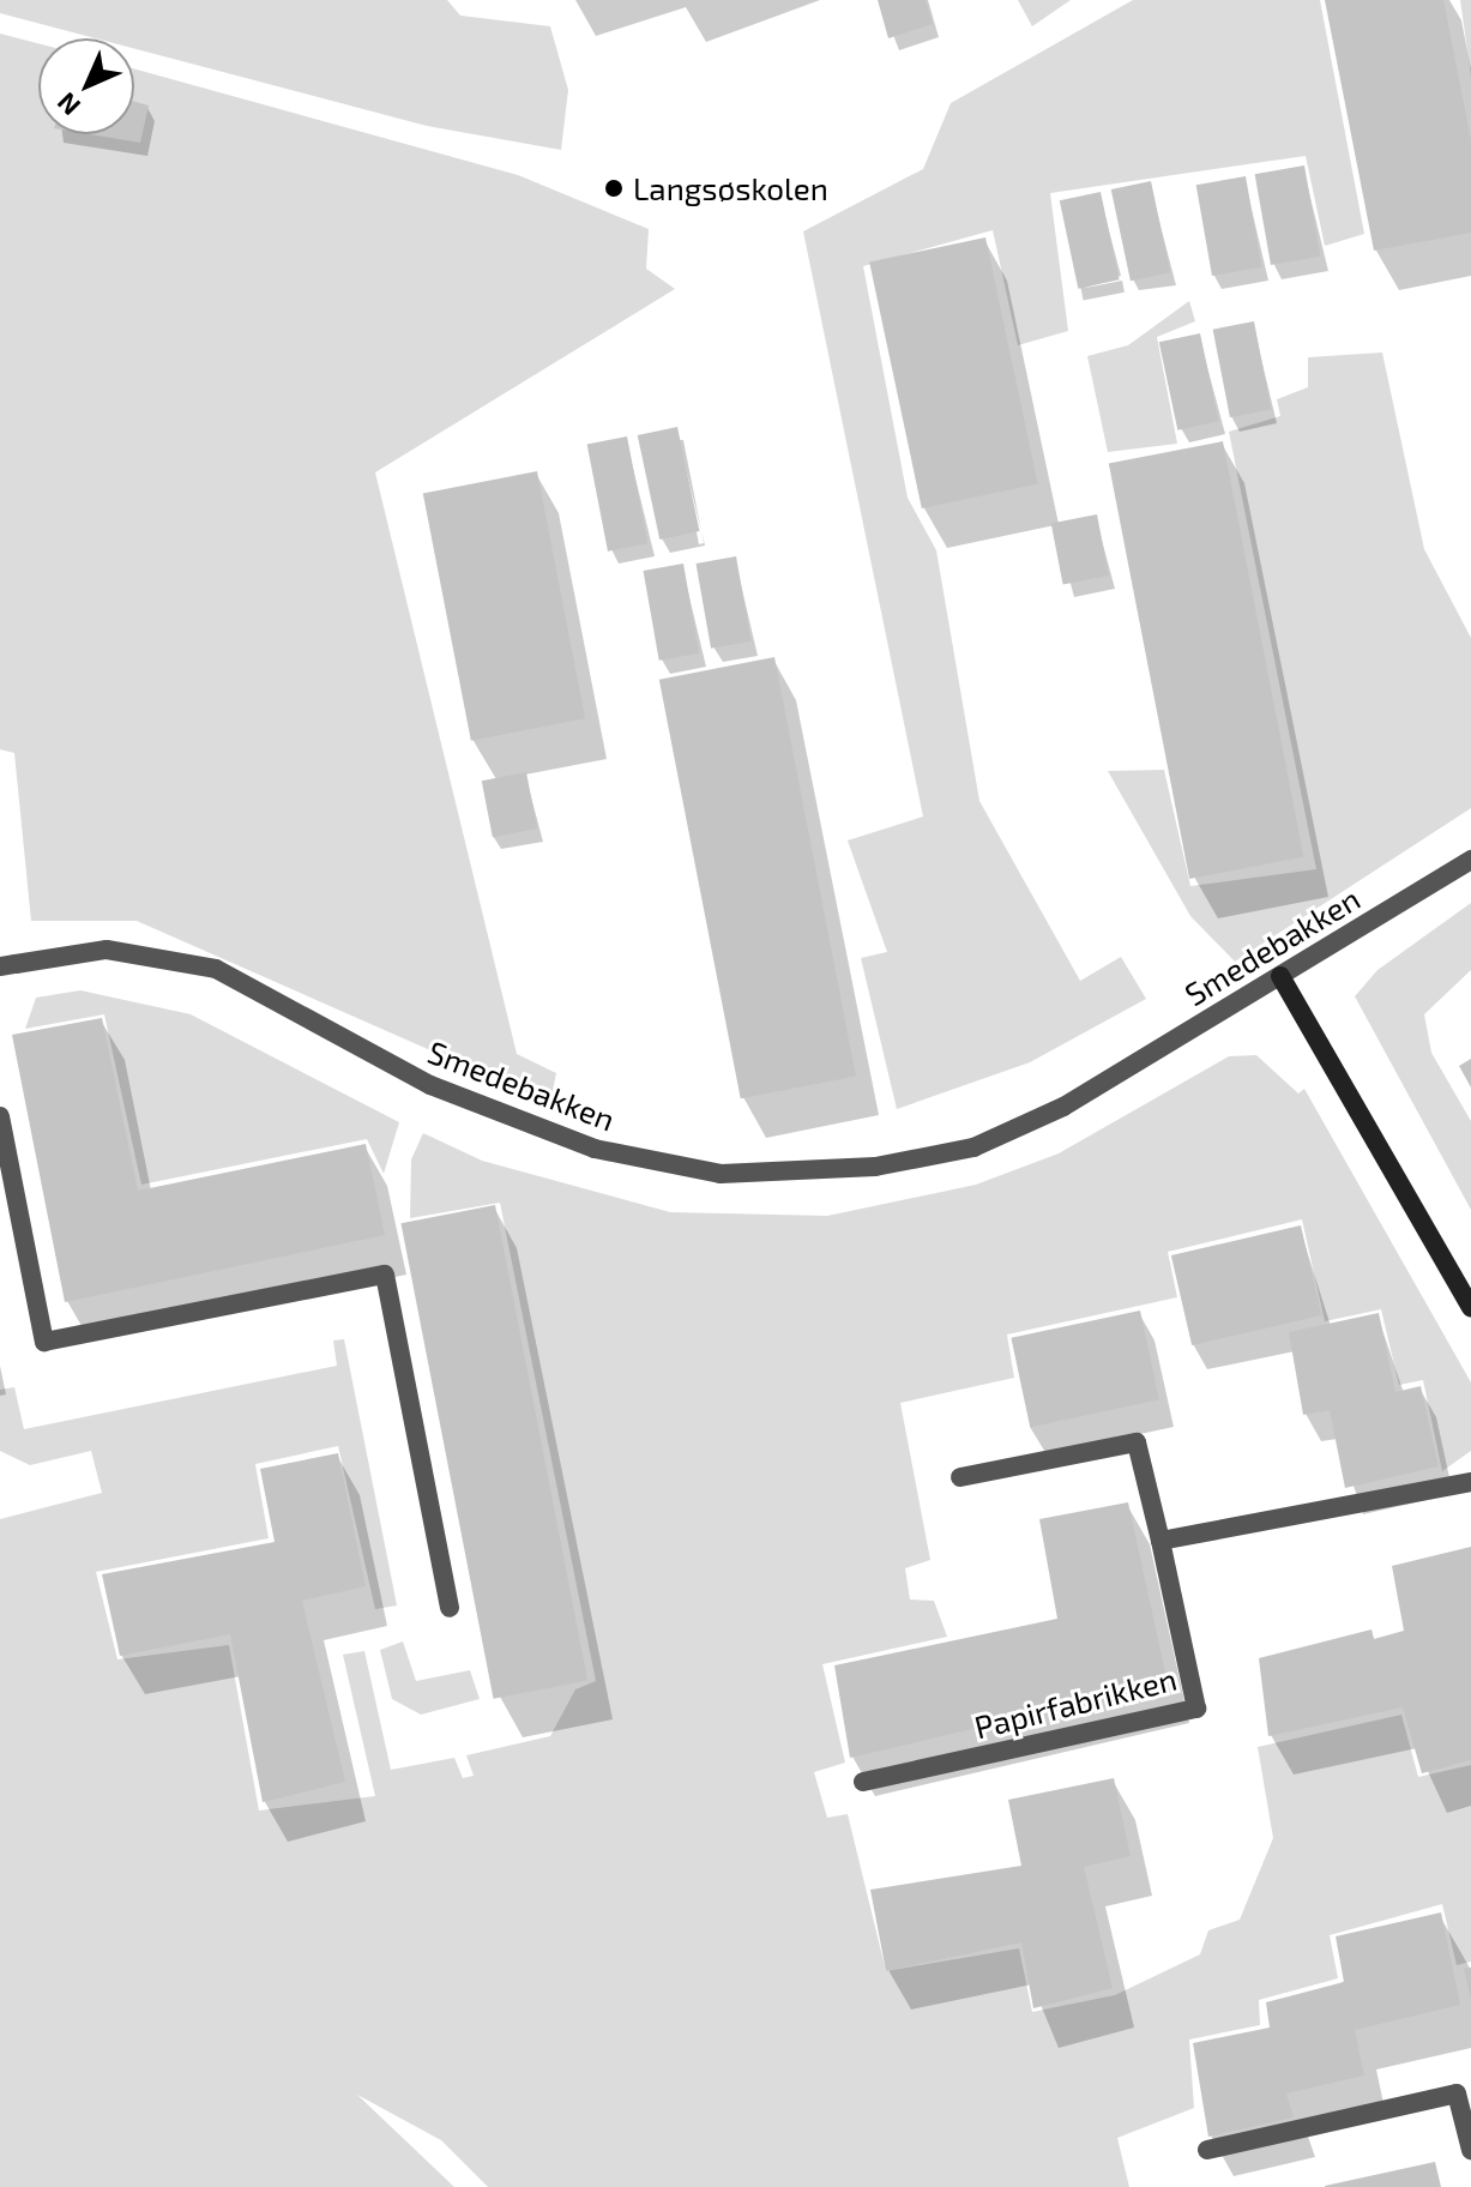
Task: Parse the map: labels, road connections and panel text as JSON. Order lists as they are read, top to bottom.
{
  "streets": {
    "street": ["Smedebakken", "Papirfabrikken"]
  },
  "places": ["Langsøskolen"],
  "north": "bottom left"
}
